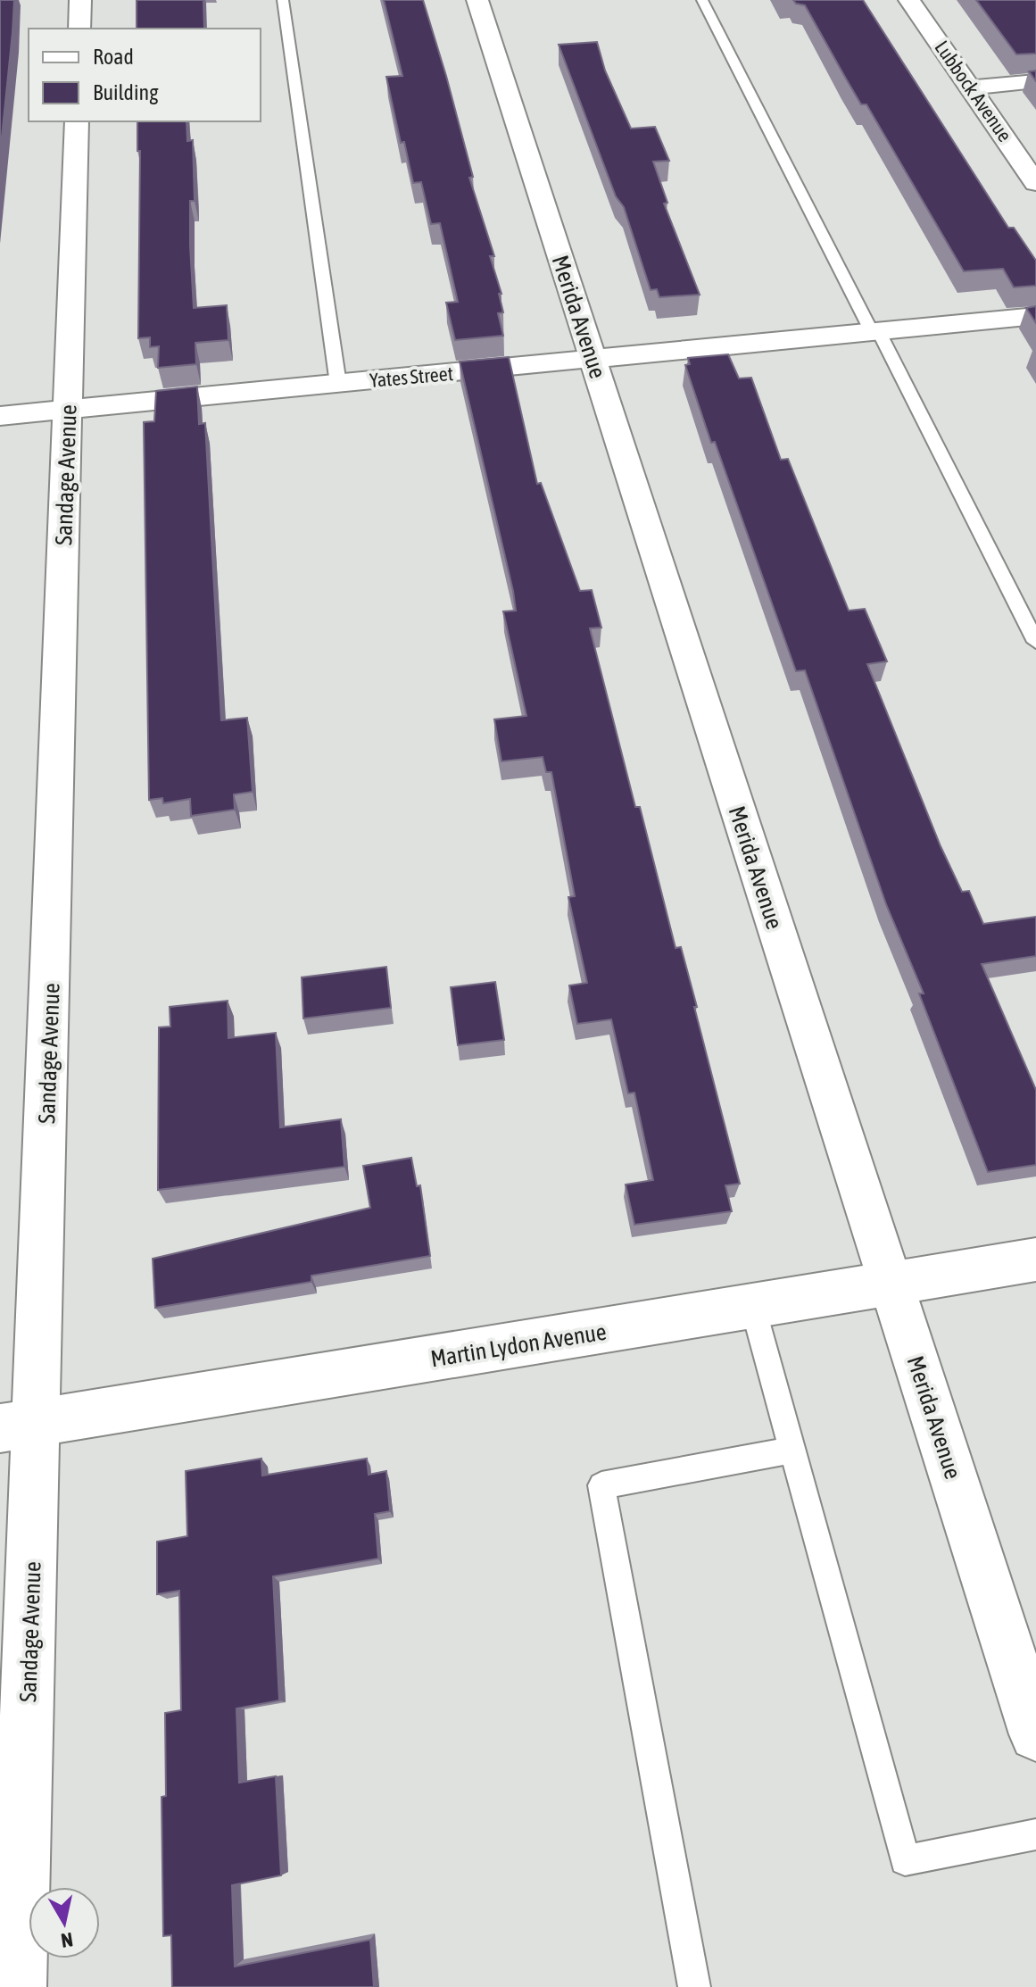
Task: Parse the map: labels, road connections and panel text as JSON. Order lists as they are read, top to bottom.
{
  "streets": {
    "street": [
      "Lubbock Avenue",
      "Merida Avenue",
      "Yates Street",
      "Sandage Avenue",
      "Martin Lydon Avenue"
    ]
  },
  "crossings": [
    ["Merida Avenue", "Yates Street"],
    ["Merida Avenue", "Martin Lydon Avenue"],
    ["Yates Street", "Sandage Avenue"],
    ["Sandage Avenue", "Martin Lydon Avenue"]
  ],
  "legend": ["Road", "Building"],
  "north": "bottom"
}
